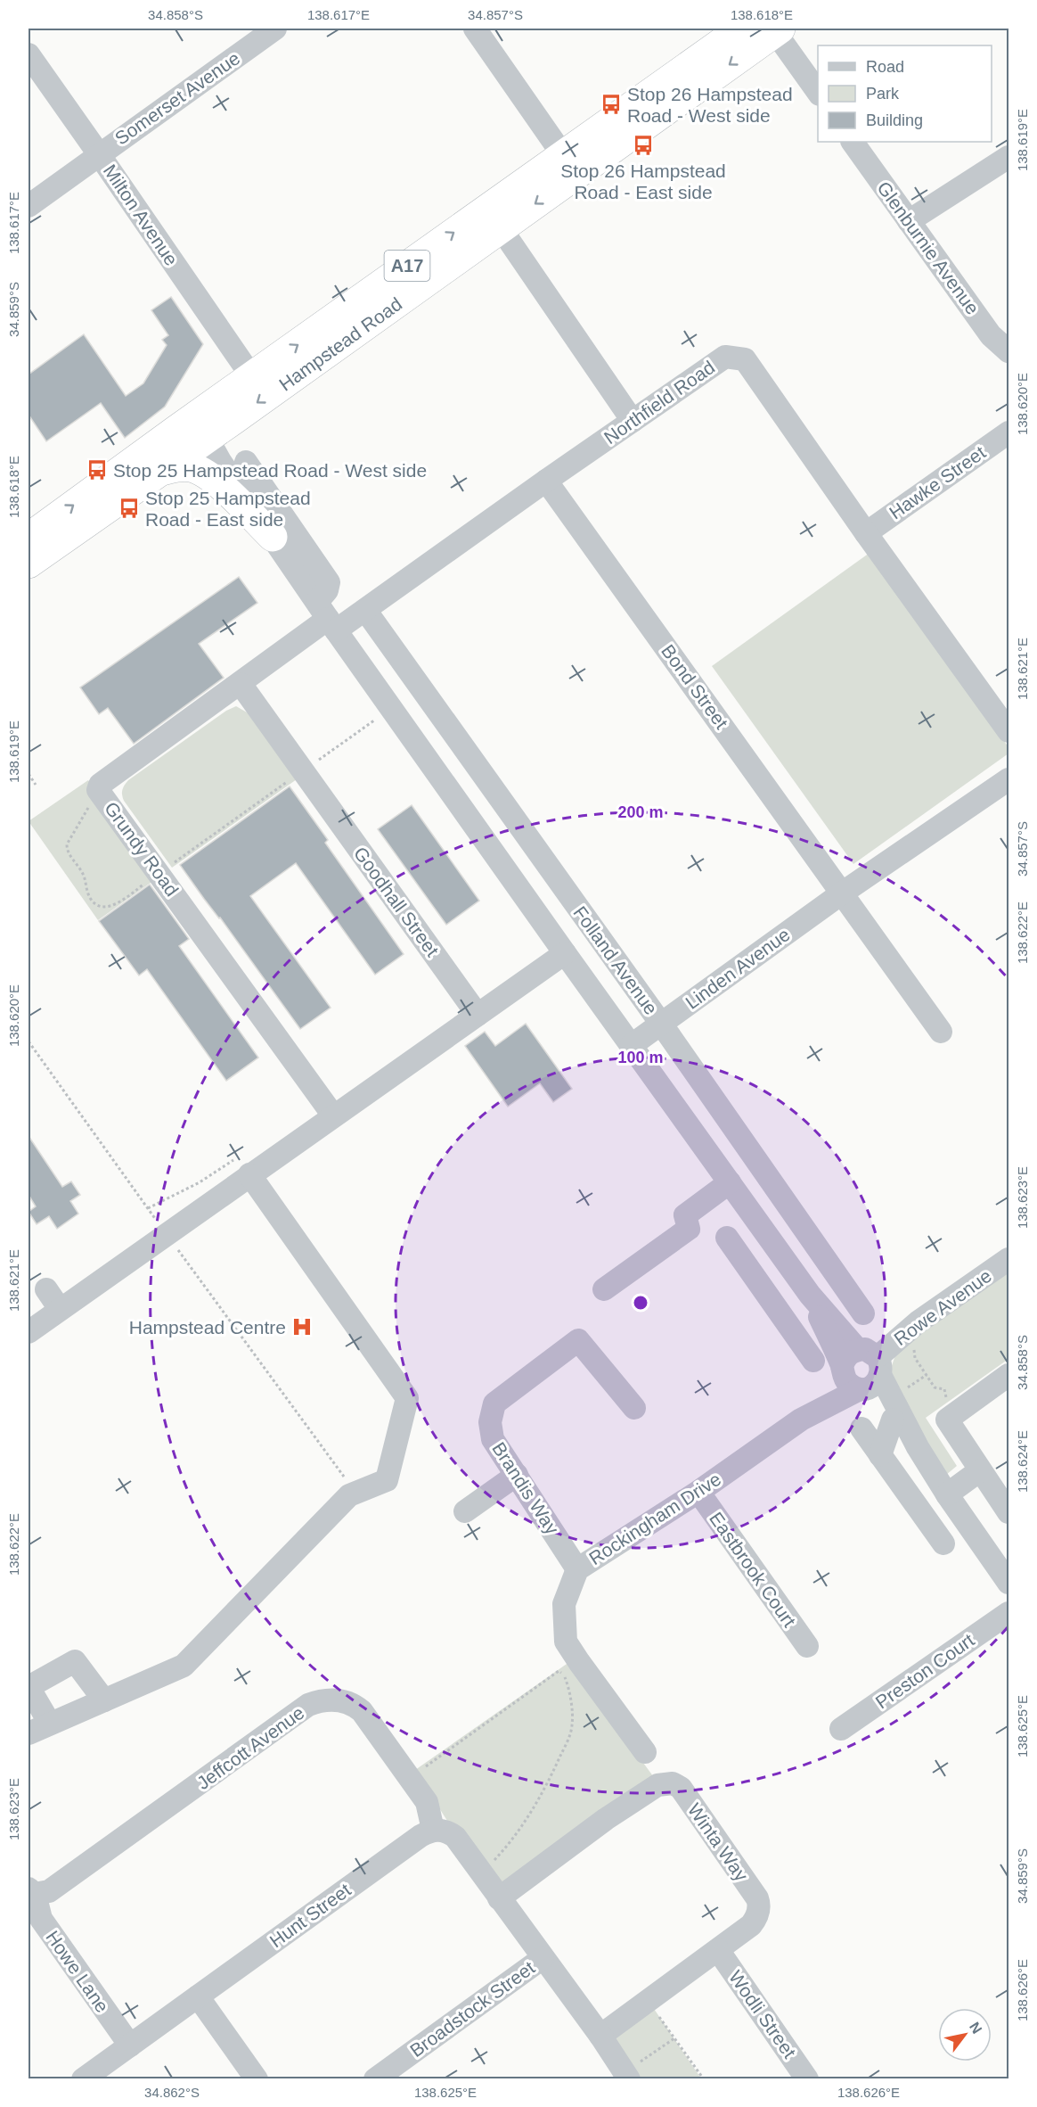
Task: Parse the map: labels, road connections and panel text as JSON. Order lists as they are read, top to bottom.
{
  "streets": {
    "highway": ["A17", "Hampstead Road"],
    "street": [
      "Somerset Avenue",
      "Milton Avenue",
      "Glenburnie Avenue",
      "Northfield Road",
      "Hawke Street",
      "Bond Street",
      "Grundy Road",
      "Goodhall Street",
      "Folland Avenue",
      "Linden Avenue",
      "Rowe Avenue",
      "Brandis Way",
      "Rockingham Drive",
      "Eastbrook Court",
      "Preston Court",
      "Jeffcott Avenue",
      "Winta Way",
      "Hunt Street",
      "Howe Lane",
      "Broadstock Street",
      "Wodli Street"
    ]
  },
  "crossings": [
    ["Somerset Avenue", "Milton Avenue"],
    ["Milton Avenue", "Hampstead Road"],
    ["Hampstead Road", "Folland Avenue"],
    ["Northfield Road", "Hawke Street"],
    ["Northfield Road", "Bond Street"],
    ["Northfield Road", "Grundy Road"],
    ["Northfield Road", "Folland Avenue"],
    ["Bond Street", "Linden Avenue"],
    ["Grundy Road", "Goodhall Street"],
    ["Grundy Road", "Folland Avenue"],
    ["Folland Avenue", "Linden Avenue"],
    ["Folland Avenue", "Rowe Avenue"],
    ["Folland Avenue", "Rockingham Drive"],
    ["Rowe Avenue", "Rockingham Drive"],
    ["Brandis Way", "Rockingham Drive"],
    ["Rockingham Drive", "Eastbrook Court"],
    ["Jeffcott Avenue", "Hunt Street"],
    ["Jeffcott Avenue", "Howe Lane"],
    ["Winta Way", "Wodli Street"],
    ["Hunt Street", "Howe Lane"]
  ],
  "places": {
    "bus stop": [
      "Stop 26 Hampstead Road - West side",
      "Stop 26 Hampstead Road - East side",
      "Stop 25 Hampstead Road - West side",
      "Stop 25 Hampstead Road - East side"
    ],
    "hospital": ["Hampstead Centre"]
  },
  "legend": ["Road", "Park", "Building"],
  "north": "top right",
  "coordinates": [
    "34.858°S",
    "138.617°E",
    "34.857°S",
    "138.618°E",
    "138.619°E",
    "34.859°S",
    "138.620°E",
    "138.621°E",
    "138.622°E",
    "138.623°E",
    "138.624°E",
    "138.625°E",
    "138.626°E",
    "34.862°S"
  ],
  "rings": ["200 m", "100 m"]
}
